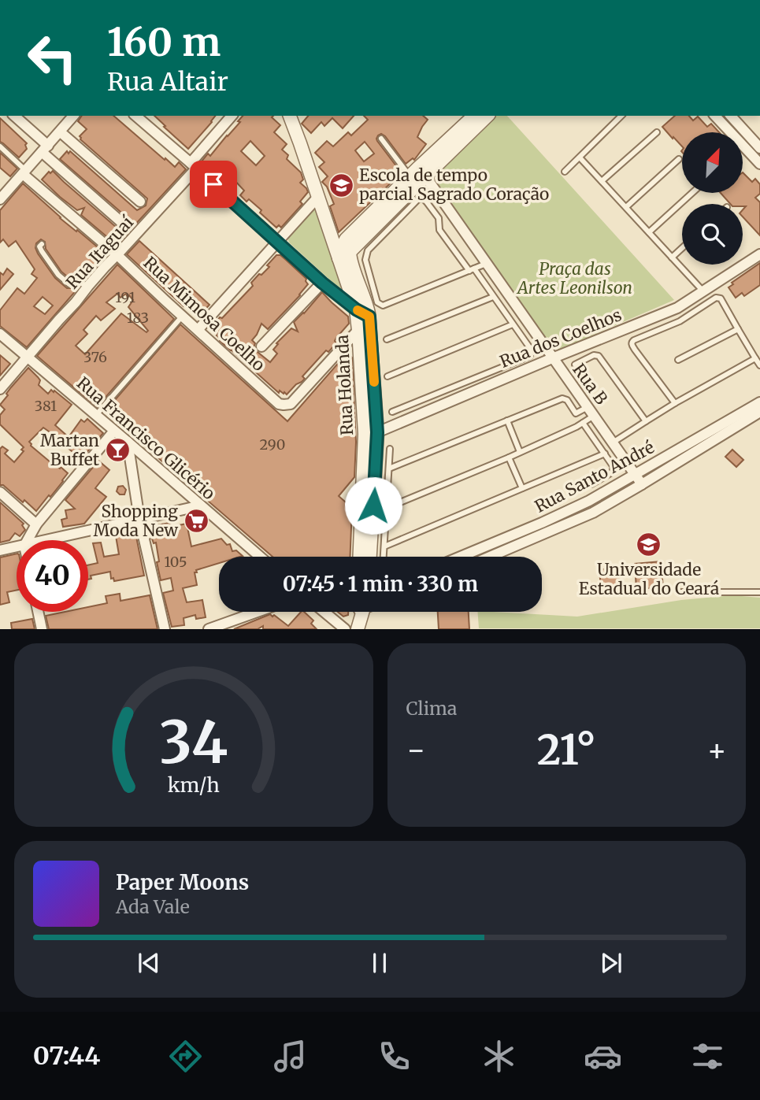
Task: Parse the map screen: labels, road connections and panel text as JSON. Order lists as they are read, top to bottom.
{
  "streets": {
    "street": [
      "Rua Itaguaí",
      "Rua Mimosa Coelho",
      "Rua dos Coelhos",
      "Rua B",
      "Rua Holanda",
      "Rua Francisco Glicério",
      "Rua Santo André"
    ]
  },
  "crossings": [
    ["Rua Itaguaí", "Rua Mimosa Coelho"],
    ["Rua Itaguaí", "Rua Francisco Glicério"],
    ["Rua Mimosa Coelho", "Rua Holanda"],
    ["Rua dos Coelhos", "Rua B"],
    ["Rua dos Coelhos", "Rua Holanda"],
    ["Rua B", "Rua Santo André"]
  ],
  "parks": ["Praça das Artes Leonilson"],
  "places": {
    "school or university": ["Escola de tempo parcial Sagrado Coração", "Universidade Estadual do Ceará"],
    "bar": ["Martan Buffet"],
    "supermarket": ["Shopping Moda New"]
  },
  "house_numbers": [
    "191",
    "183",
    "376",
    "381",
    "290",
    "105"
  ],
  "north": "top right",
  "page": {
    "turn": ["160 m", "Rua Altair"],
    "limit": "40",
    "trip": "07:45 · 1 min · 330 m",
    "tile": "Clima",
    "heat": ["−", "21°", "+"],
    "song": ["Paper Moons", "Ada Vale"],
    "tabs": "07:44",
    "gauge": ["34", "km/h"]
  }
}
